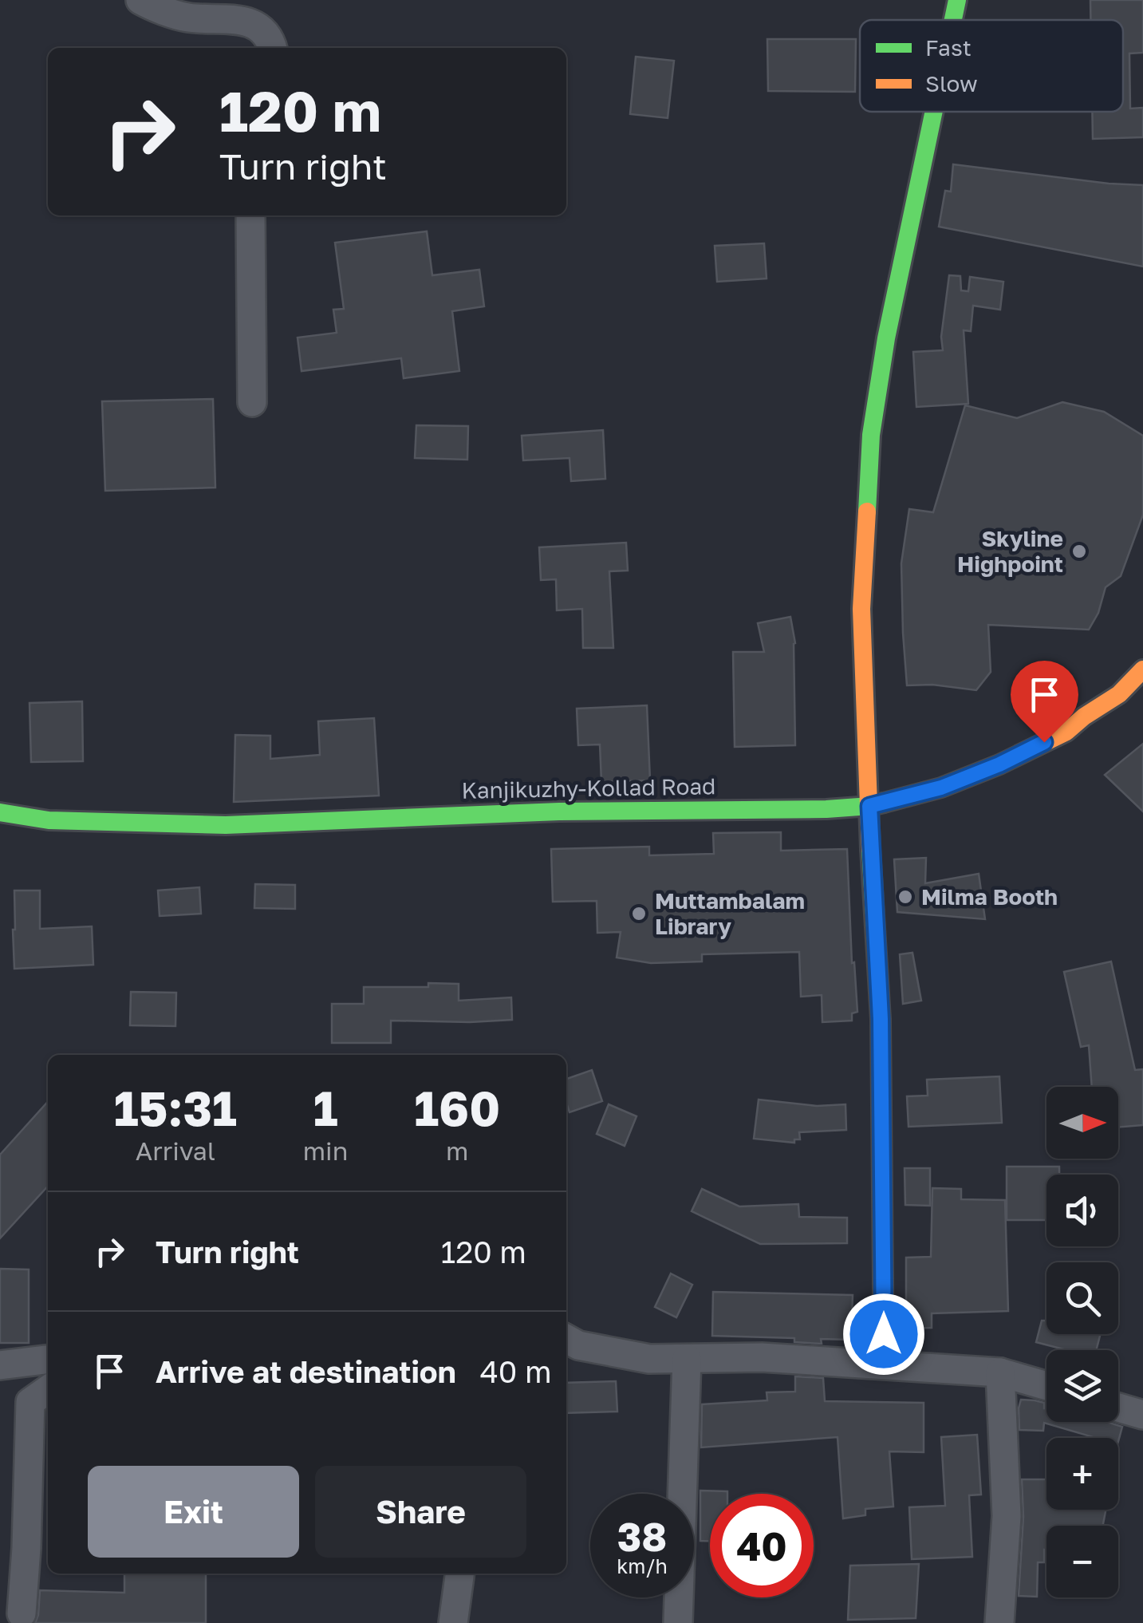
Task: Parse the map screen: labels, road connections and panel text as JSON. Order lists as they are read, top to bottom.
{
  "streets": {
    "street": ["Kanjikuzhy-Kollad Road"]
  },
  "places": ["Skyline Highpoint", "Milma Booth", "Muttambalam Library"],
  "legend": ["Fast", "Slow"],
  "north": "right",
  "page": {
    "turn": ["120 m", "Turn right"],
    "eta": [
      "15:31",
      "Arrival",
      "1",
      "min",
      "160",
      "m"
    ],
    "map_buttons": ["+", "−"],
    "list": [
      {
        "name": "Turn right",
        "value": "120 m"
      },
      {
        "name": "Arrive at destination",
        "value": "40 m"
      }
    ],
    "buttons": ["Exit", "Share"],
    "speed": "38 km/h",
    "limit": "40"
  }
}
